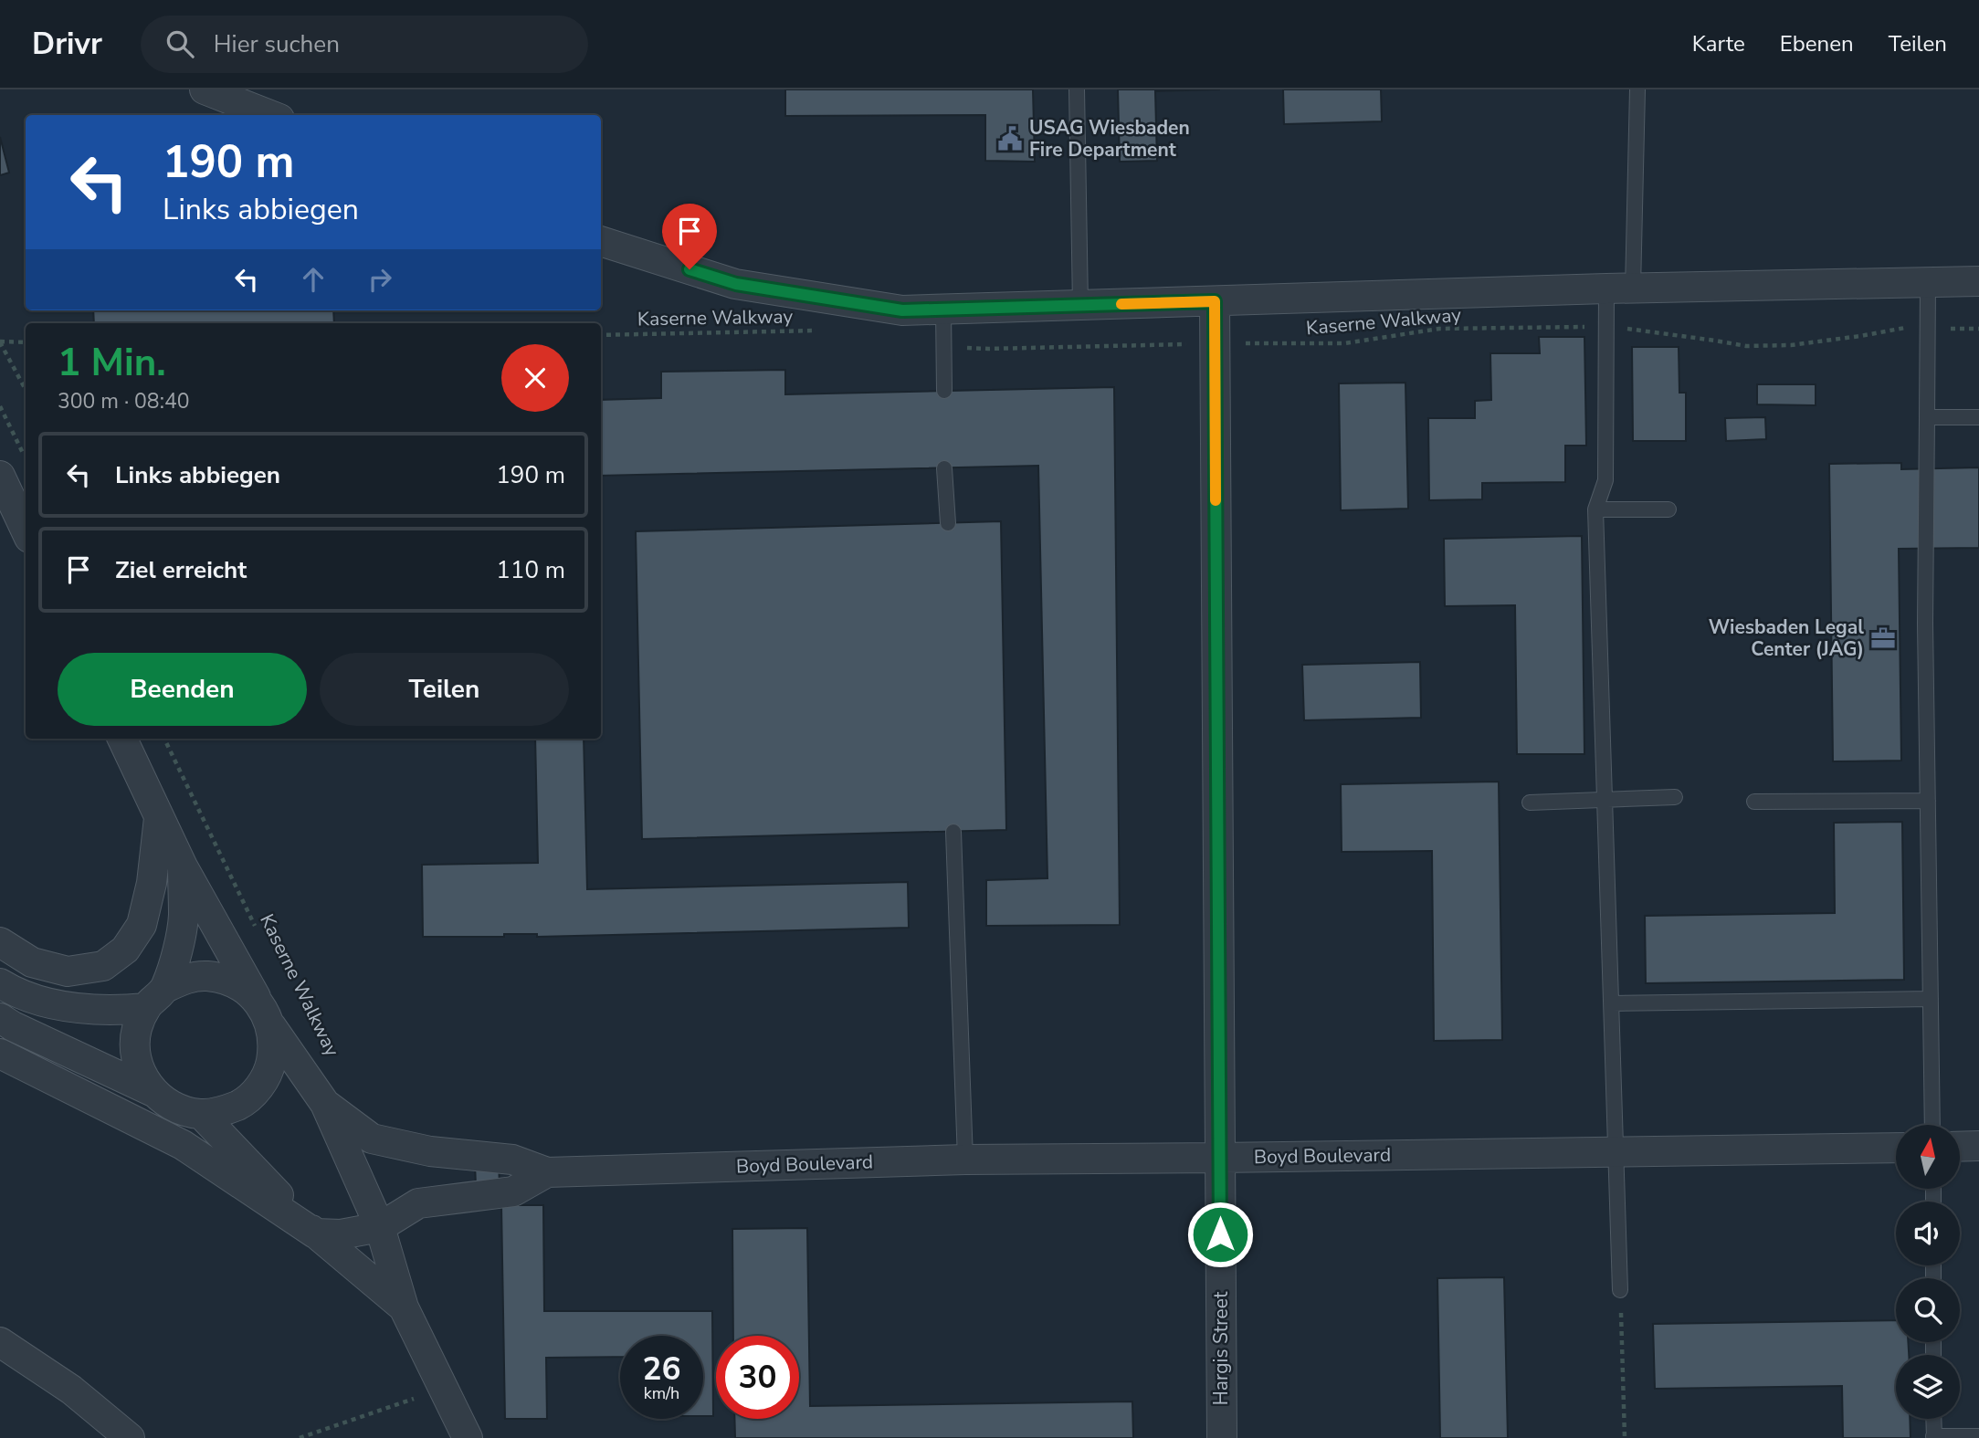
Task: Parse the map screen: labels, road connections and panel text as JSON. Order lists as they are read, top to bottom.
{
  "streets": {
    "street": ["Boyd Boulevard", "Hargis Street"],
    "path": ["Kaserne Walkway"]
  },
  "crossings": [
    ["Kaserne Walkway", "Hargis Street"],
    ["Boyd Boulevard", "Hargis Street"]
  ],
  "places": {
    "public building": ["USAG Wiesbaden Fire Department"],
    "office": ["Wiesbaden Legal Center (JAG)"]
  },
  "north": "top",
  "page": {
    "header": "Drivr",
    "search": "Hier suchen",
    "nav": ["Karte", "Ebenen", "Teilen"],
    "turn": ["190 m", "Links abbiegen"],
    "heading": ["1 Min.", "300 m · 08:40"],
    "list": [
      {
        "name": "Links abbiegen",
        "value": "190 m"
      },
      {
        "name": "Ziel erreicht",
        "value": "110 m"
      }
    ],
    "buttons": ["Beenden", "Teilen"],
    "speed": "26 km/h",
    "limit": "30"
  }
}
